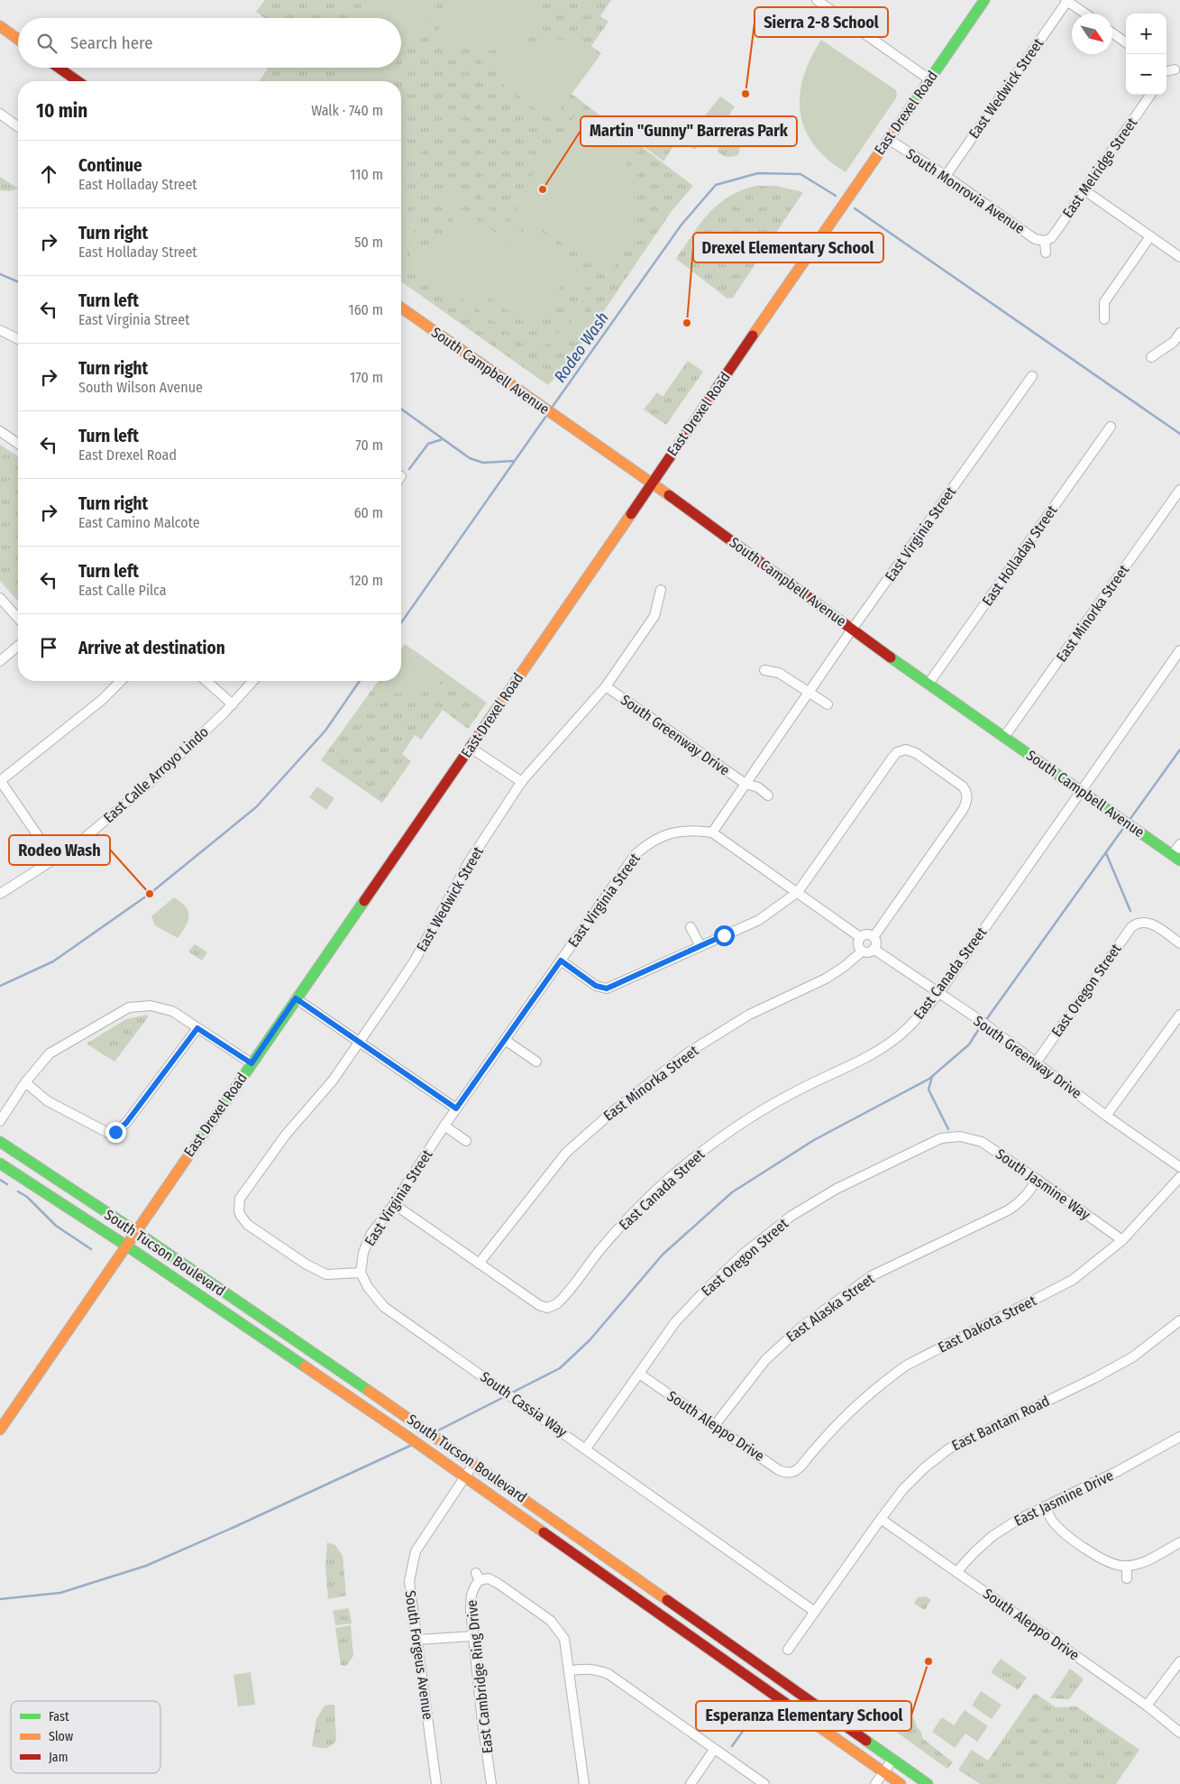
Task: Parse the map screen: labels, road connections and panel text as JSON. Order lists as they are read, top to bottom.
{
  "streets": {
    "main road": ["East Drexel Road", "South Campbell Avenue", "South Tucson Boulevard"],
    "street": [
      "East Wedwick Street",
      "East Melridge Street",
      "South Monrovia Avenue",
      "East Virginia Street",
      "East Holladay Street",
      "East Minorka Street",
      "South Greenway Drive",
      "East Calle Arroyo Lindo",
      "East Canada Street",
      "East Oregon Street",
      "South Jasmine Way",
      "East Alaska Street",
      "East Dakota Street",
      "South Cassia Way",
      "East Bantam Road",
      "South Aleppo Drive",
      "East Jasmine Drive",
      "South Forgeus Avenue",
      "East Cambridge Ring Drive"
    ]
  },
  "crossings": [
    ["East Wedwick Street", "South Monrovia Avenue"],
    ["East Wedwick Street", "East Virginia Street"],
    ["East Wedwick Street", "South Greenway Drive"],
    ["East Wedwick Street", "South Cassia Way"],
    ["East Drexel Road", "South Monrovia Avenue"],
    ["East Drexel Road", "South Campbell Avenue"],
    ["East Drexel Road", "South Tucson Boulevard"],
    ["East Melridge Street", "South Monrovia Avenue"],
    ["South Campbell Avenue", "East Virginia Street"],
    ["South Campbell Avenue", "East Holladay Street"],
    ["South Campbell Avenue", "East Minorka Street"],
    ["South Campbell Avenue", "East Canada Street"],
    ["East Virginia Street", "South Greenway Drive"],
    ["East Virginia Street", "South Cassia Way"],
    ["East Minorka Street", "South Greenway Drive"],
    ["East Minorka Street", "East Canada Street"],
    ["South Greenway Drive", "East Canada Street"],
    ["South Greenway Drive", "East Oregon Street"],
    ["East Oregon Street", "South Jasmine Way"],
    ["East Oregon Street", "South Cassia Way"],
    ["East Oregon Street", "South Aleppo Drive"],
    ["South Jasmine Way", "East Alaska Street"],
    ["South Jasmine Way", "East Dakota Street"],
    ["South Tucson Boulevard", "South Forgeus Avenue"],
    ["East Alaska Street", "South Aleppo Drive"],
    ["East Dakota Street", "South Aleppo Drive"],
    ["South Cassia Way", "East Bantam Road"],
    ["East Bantam Road", "South Aleppo Drive"],
    ["South Aleppo Drive", "East Jasmine Drive"]
  ],
  "water": ["Rodeo Wash"],
  "places": [
    "Sierra 2-8 School",
    "Martin \"Gunny\" Barreras Park",
    "Drexel Elementary School",
    "Rodeo Wash",
    "Esperanza Elementary School"
  ],
  "legend": ["Fast", "Slow", "Jam"],
  "north": "bottom right",
  "page": {
    "map_buttons": ["+", "−"],
    "search": "Search here",
    "heading": ["10 min", "Walk · 740 m"],
    "list": [
      ["Continue", "East Holladay Street", "110 m"],
      ["Turn right", "East Holladay Street", "50 m"],
      ["Turn left", "East Virginia Street", "160 m"],
      ["Turn right", "South Wilson Avenue", "170 m"],
      ["Turn left", "East Drexel Road", "70 m"],
      ["Turn right", "East Camino Malcote", "60 m"],
      ["Turn left", "East Calle Pilca", "120 m"],
      "Arrive at destination"
    ]
  }
}
